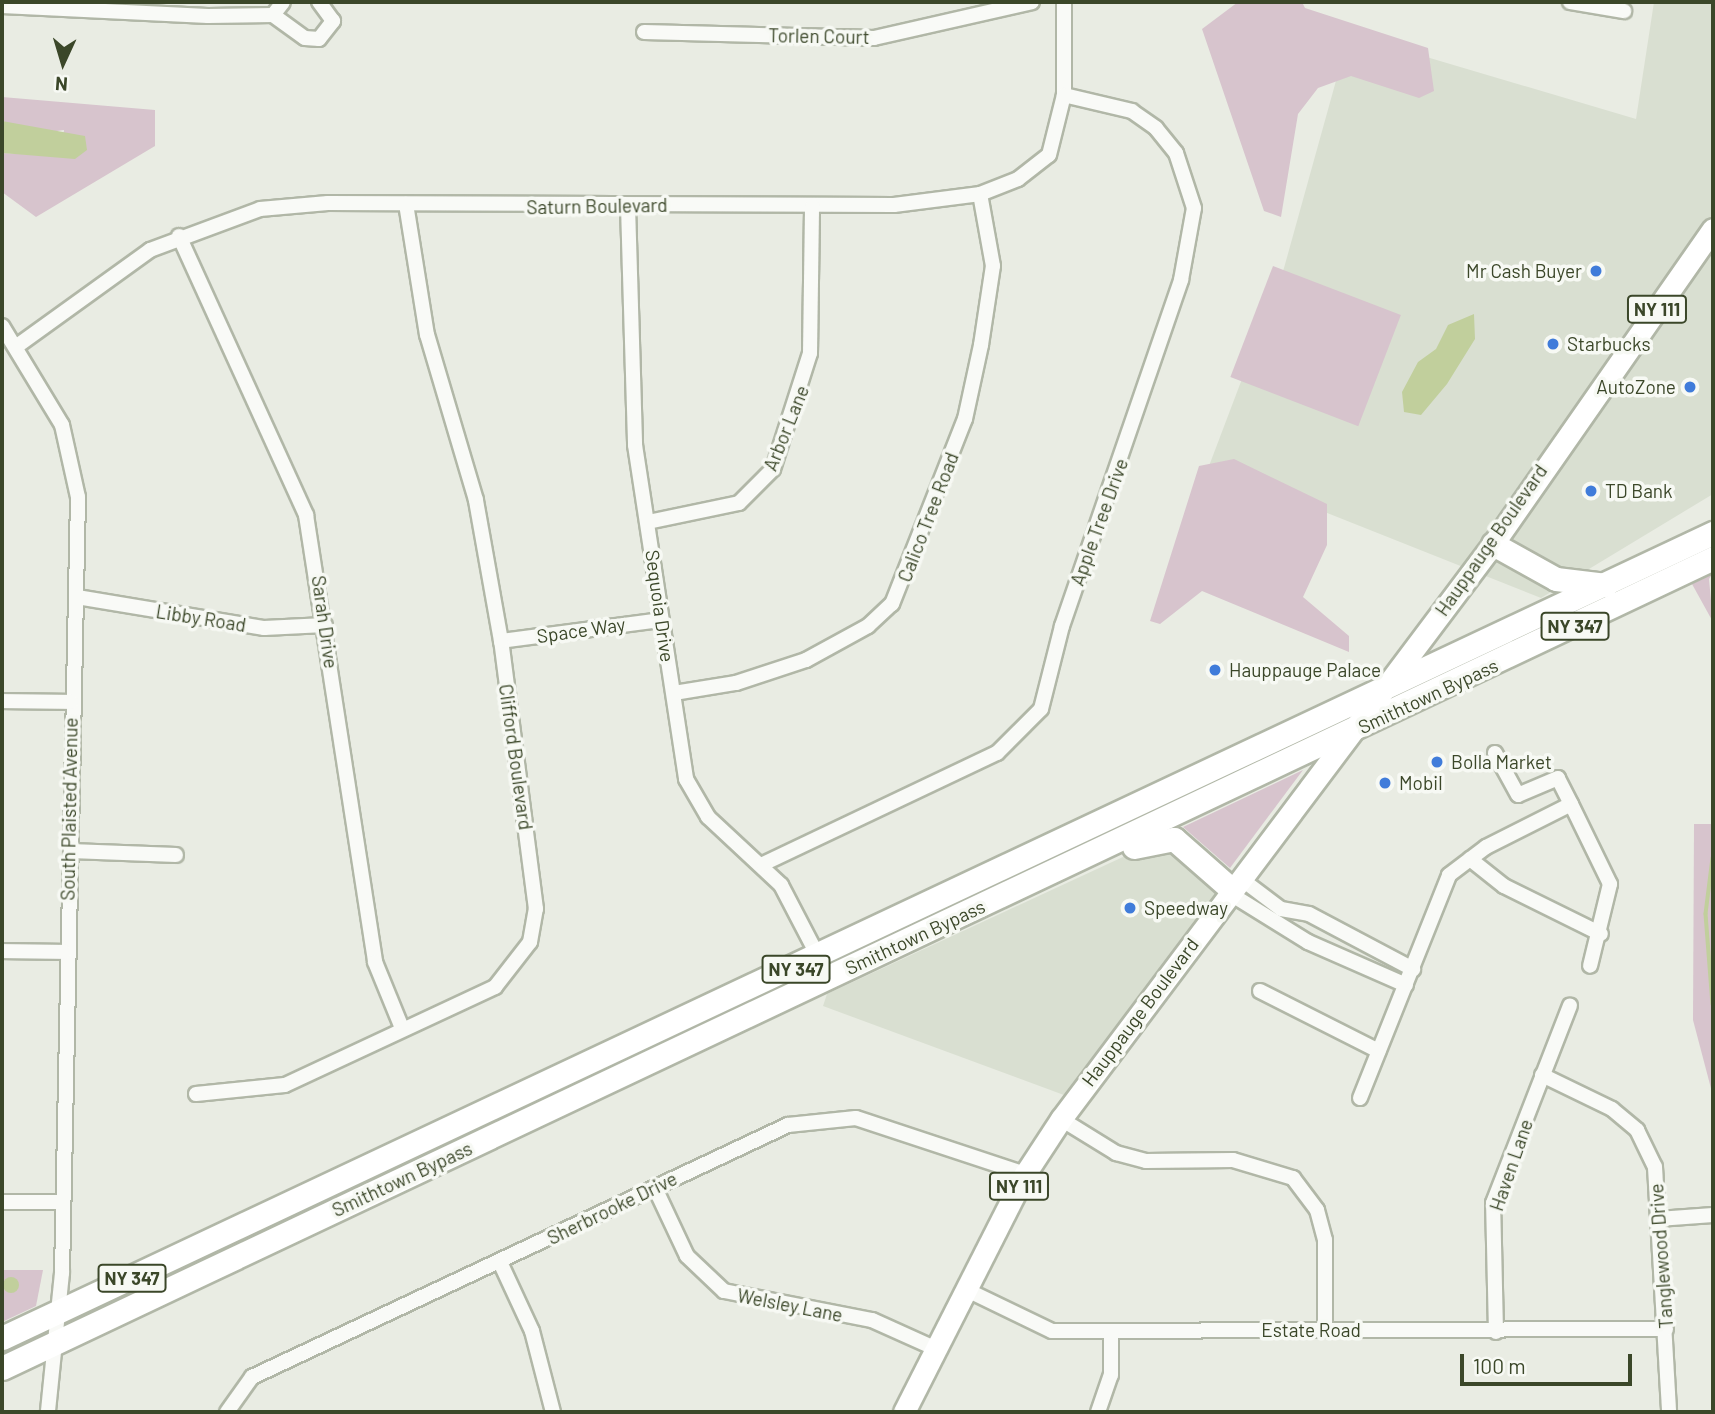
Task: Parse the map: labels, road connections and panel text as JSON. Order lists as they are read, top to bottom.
{
  "streets": {
    "highway": ["NY 347", "Smithtown Bypass"],
    "main road": ["NY 111", "Hauppauge Boulevard"],
    "street": [
      "Torlen Court",
      "Saturn Boulevard",
      "Arbor Lane",
      "Calico Tree Road",
      "Apple Tree Drive",
      "Sequoia Drive",
      "Libby Road",
      "Sarah Drive",
      "Space Way",
      "Clifford Boulevard",
      "South Plaisted Avenue",
      "Haven Lane",
      "Sherbrooke Drive",
      "Tanglewood Drive",
      "Welsley Lane",
      "Estate Road"
    ]
  },
  "crossings": [
    ["Saturn Boulevard", "Arbor Lane"],
    ["Saturn Boulevard", "Calico Tree Road"],
    ["Saturn Boulevard", "Apple Tree Drive"],
    ["Saturn Boulevard", "Sequoia Drive"],
    ["Saturn Boulevard", "Sarah Drive"],
    ["Saturn Boulevard", "Clifford Boulevard"],
    ["Saturn Boulevard", "South Plaisted Avenue"],
    ["Arbor Lane", "Sequoia Drive"],
    ["Calico Tree Road", "Sequoia Drive"],
    ["Apple Tree Drive", "Sequoia Drive"],
    ["Hauppauge Boulevard", "Smithtown Bypass"],
    ["Hauppauge Boulevard", "Sherbrooke Drive"],
    ["Hauppauge Boulevard", "Welsley Lane"],
    ["Hauppauge Boulevard", "Estate Road"],
    ["Sequoia Drive", "Space Way"],
    ["Sequoia Drive", "Smithtown Bypass"],
    ["Libby Road", "Sarah Drive"],
    ["Libby Road", "South Plaisted Avenue"],
    ["Sarah Drive", "Clifford Boulevard"],
    ["Space Way", "Clifford Boulevard"],
    ["Smithtown Bypass", "South Plaisted Avenue"],
    ["Haven Lane", "Tanglewood Drive"],
    ["Haven Lane", "Estate Road"],
    ["Sherbrooke Drive", "Welsley Lane"],
    ["Tanglewood Drive", "Estate Road"]
  ],
  "places": [
    "Mr Cash Buyer",
    "Starbucks",
    "AutoZone",
    "TD Bank",
    "Hauppauge Palace",
    "Bolla Market",
    "Mobil",
    "Speedway"
  ],
  "scale_bar": "100 m",
  "north": "bottom"
}
